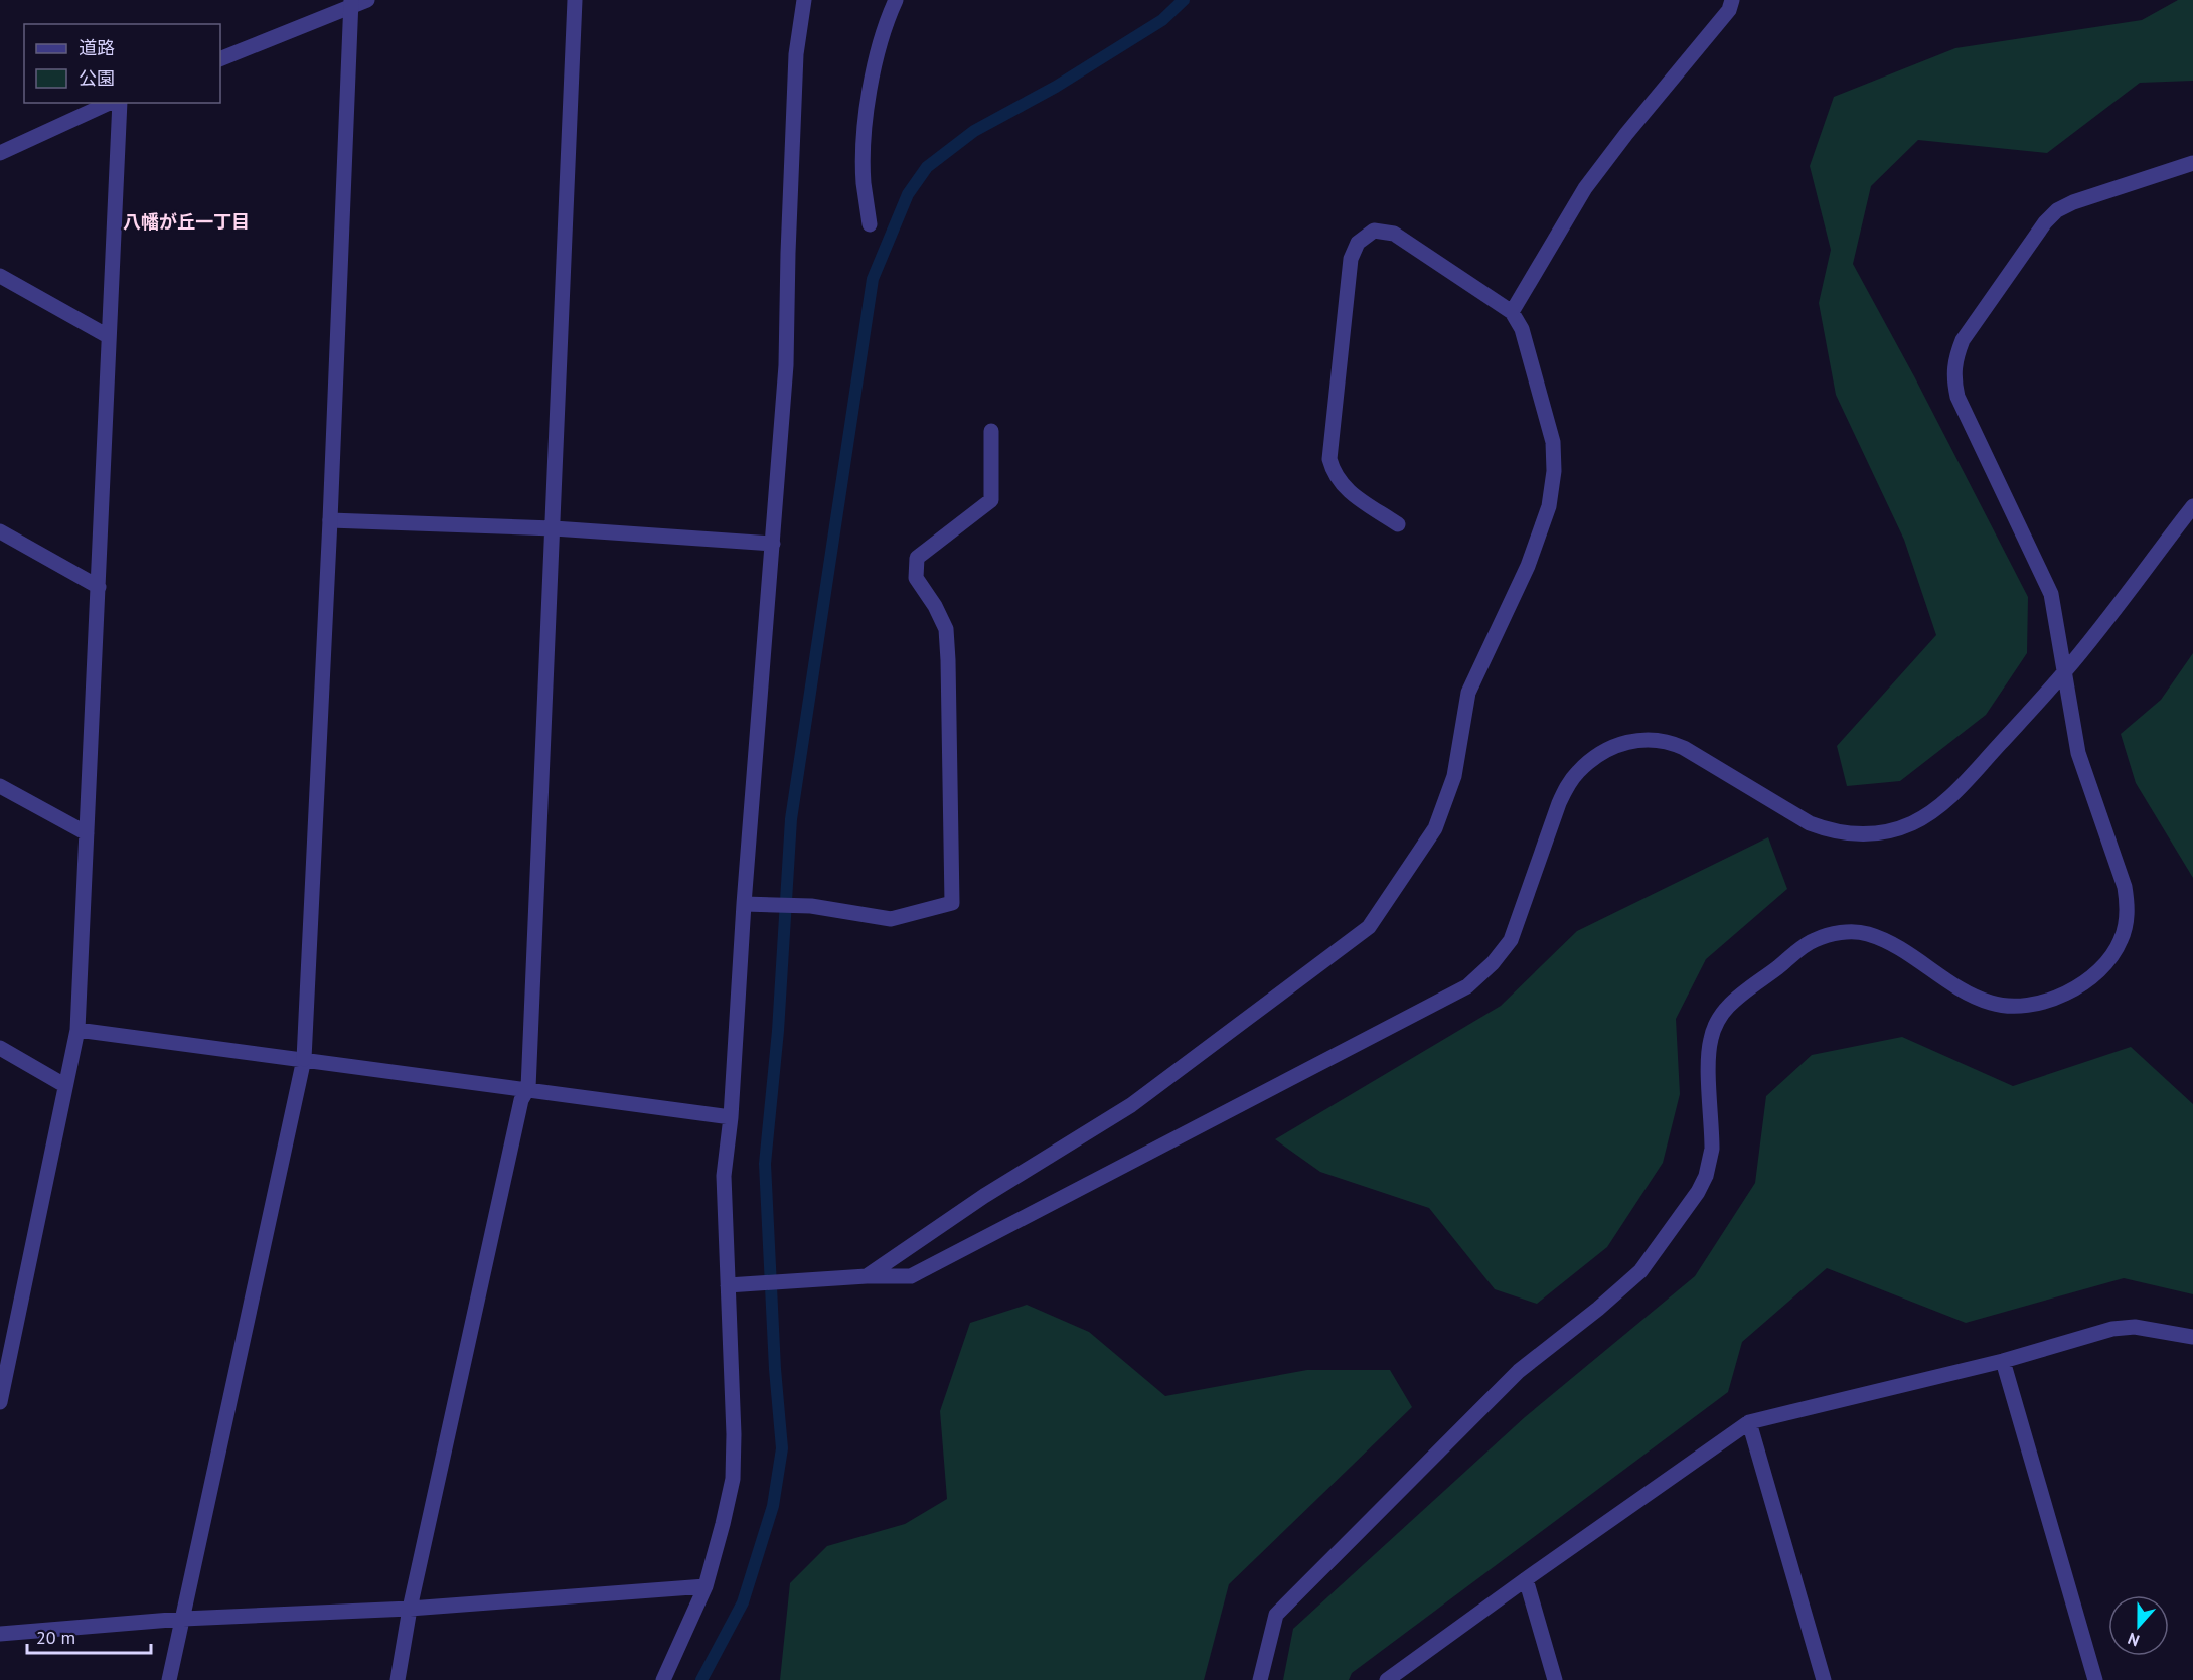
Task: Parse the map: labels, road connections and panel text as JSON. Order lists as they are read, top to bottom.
{
  "districts": ["八幡が丘一丁目"],
  "legend": ["道路", "公園"],
  "scale_bar": "20 m",
  "north": "bottom"
}
